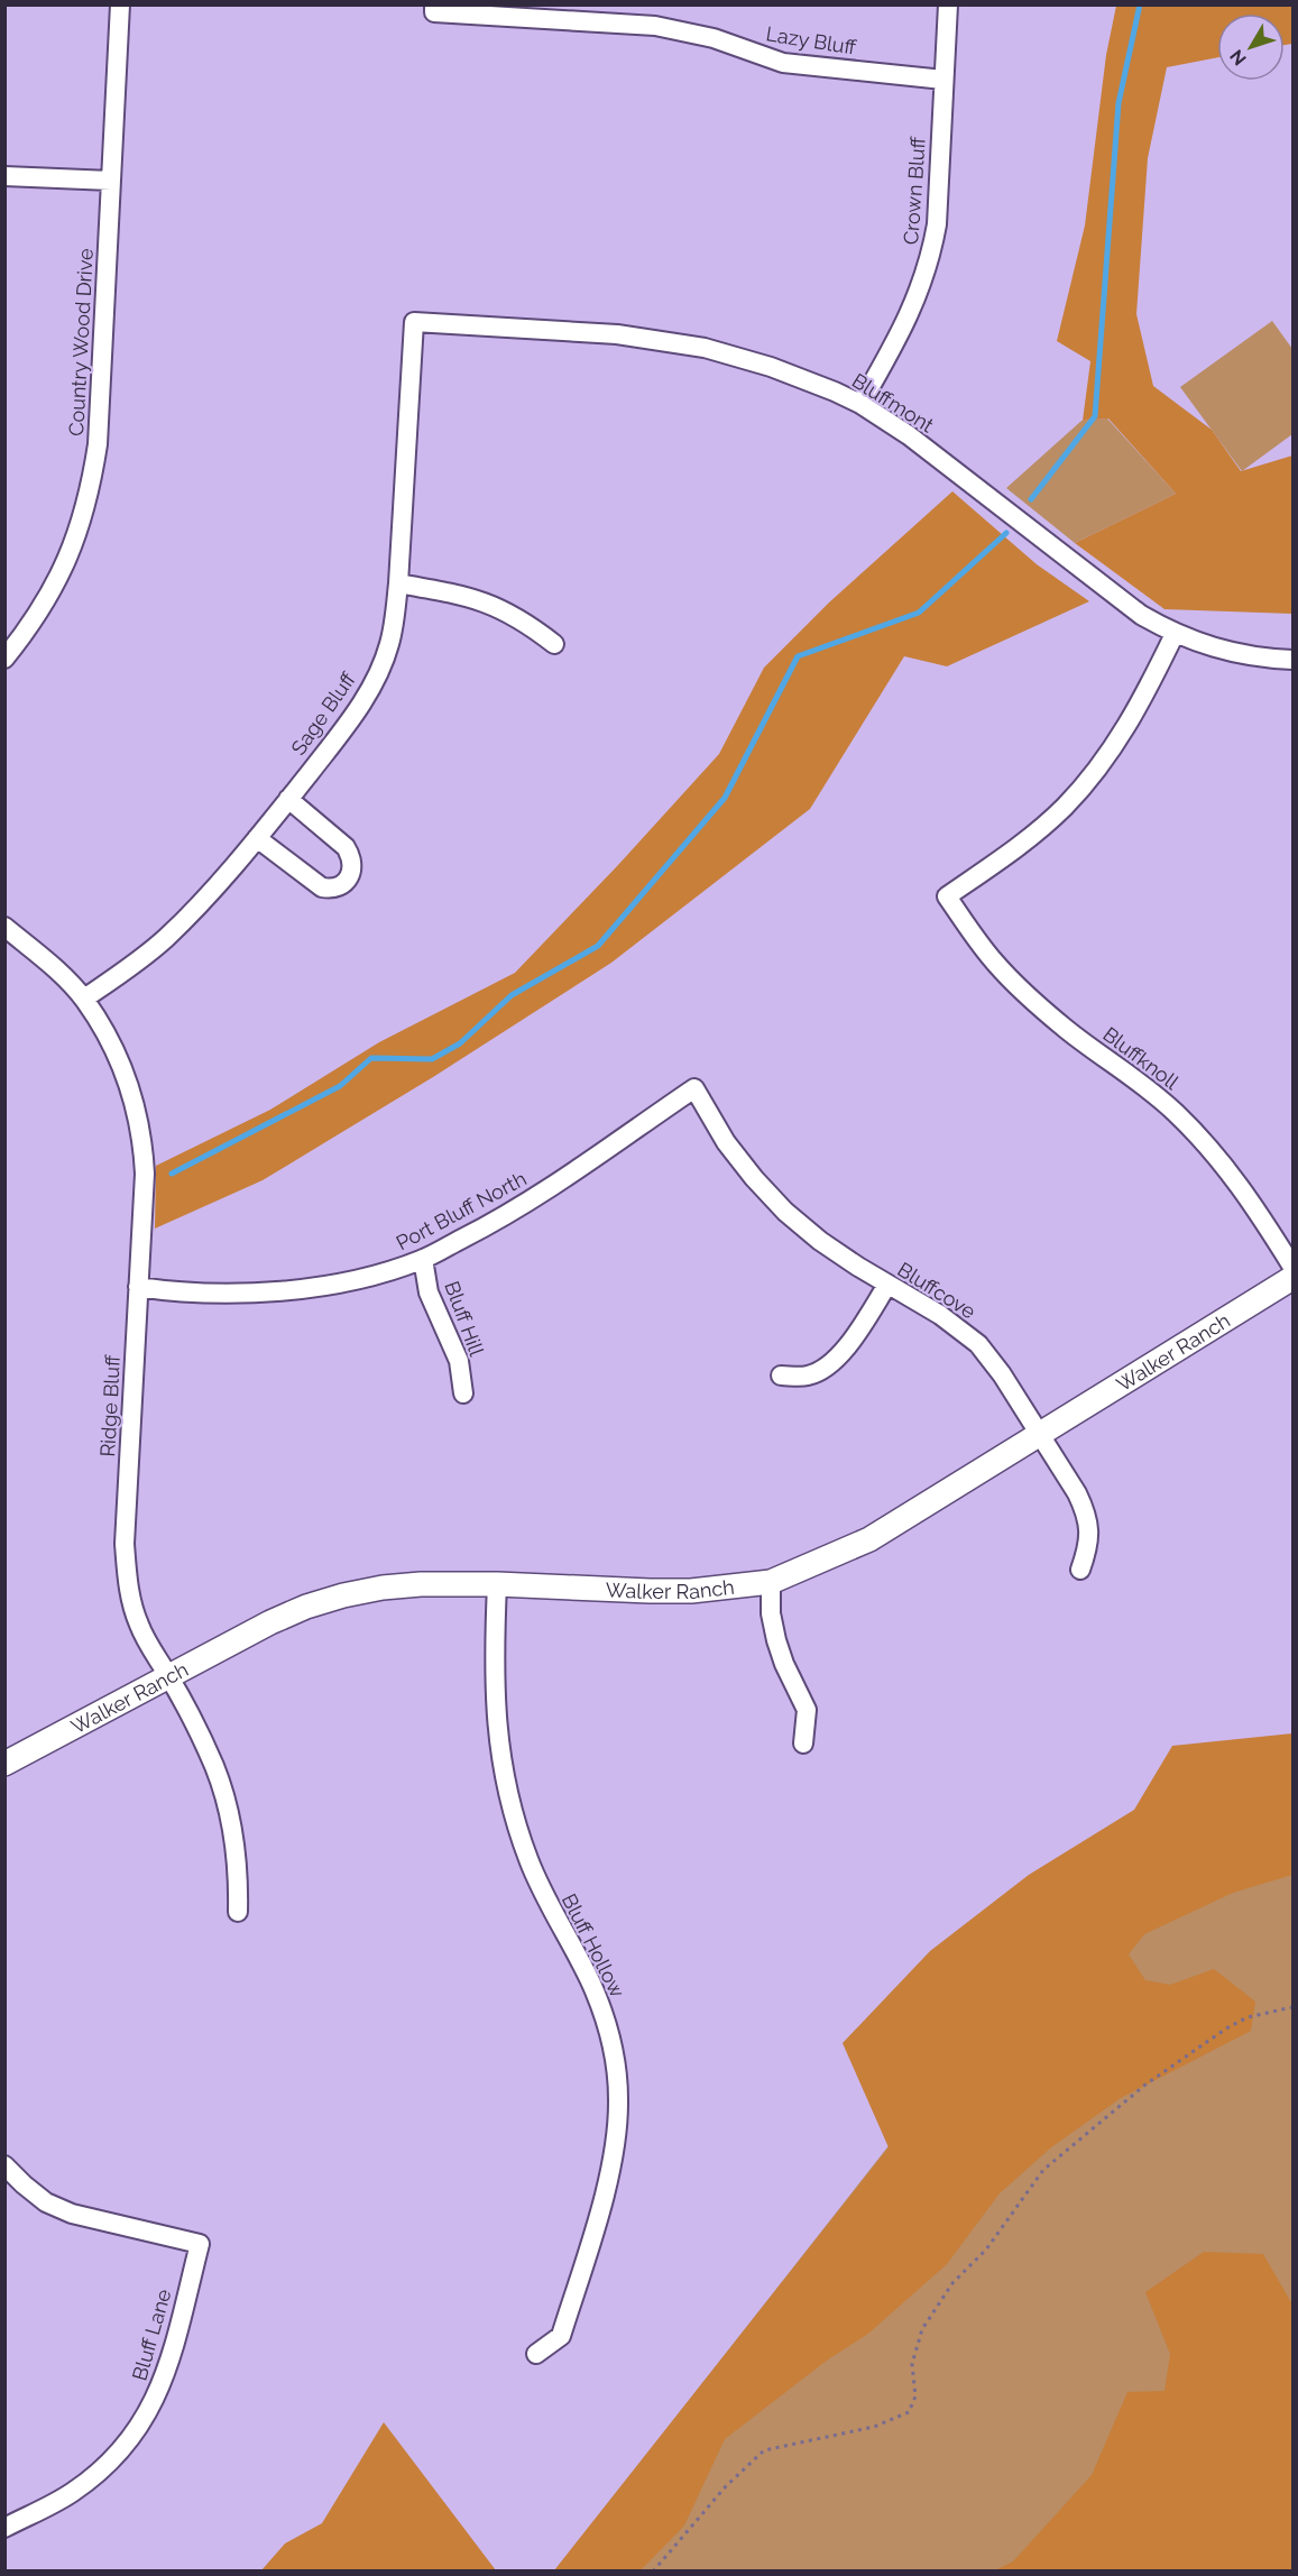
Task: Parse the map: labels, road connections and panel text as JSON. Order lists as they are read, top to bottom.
{
  "streets": {
    "street": [
      "Lazy Bluff",
      "Crown Bluff",
      "Country Wood Drive",
      "Bluffmont",
      "Sage Bluff",
      "Bluffknoll",
      "Port Bluff North",
      "Bluffcove",
      "Bluff Hill",
      "Walker Ranch",
      "Ridge Bluff",
      "Bluff Hollow",
      "Bluff Lane"
    ]
  },
  "crossings": [
    ["Lazy Bluff", "Crown Bluff"],
    ["Crown Bluff", "Bluffmont"],
    ["Bluffmont", "Sage Bluff"],
    ["Bluffmont", "Bluffknoll"],
    ["Sage Bluff", "Ridge Bluff"],
    ["Port Bluff North", "Bluffcove"],
    ["Port Bluff North", "Bluff Hill"],
    ["Port Bluff North", "Ridge Bluff"],
    ["Bluffcove", "Walker Ranch"],
    ["Walker Ranch", "Ridge Bluff"],
    ["Walker Ranch", "Bluff Hollow"]
  ],
  "north": "bottom left"
}
